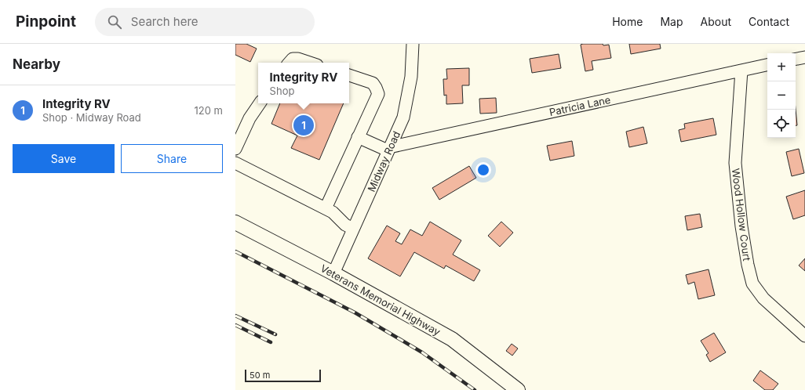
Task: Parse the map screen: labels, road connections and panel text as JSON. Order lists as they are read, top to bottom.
{
  "streets": {
    "main road": ["Veterans Memorial Highway"],
    "street": ["Patricia Lane", "Midway Road", "Wood Hollow Court"]
  },
  "crossings": [
    ["Patricia Lane", "Midway Road"],
    ["Patricia Lane", "Wood Hollow Court"],
    ["Midway Road", "Veterans Memorial Highway"]
  ],
  "scale_bar": "50 m",
  "page": {
    "header": "Pinpoint",
    "search": "Search here",
    "nav": [
      "Home",
      "Map",
      "About",
      "Contact"
    ],
    "heading": "Nearby",
    "map_buttons": ["+", "−"],
    "popup": ["Integrity RV", "Shop"],
    "list": [
      {
        "mark": "1",
        "name": "Integrity RV",
        "note": "Shop · Midway Road",
        "value": "120 m"
      }
    ],
    "pins": "1",
    "buttons": ["Save", "Share"],
    "scale": "50 m"
  }
}
